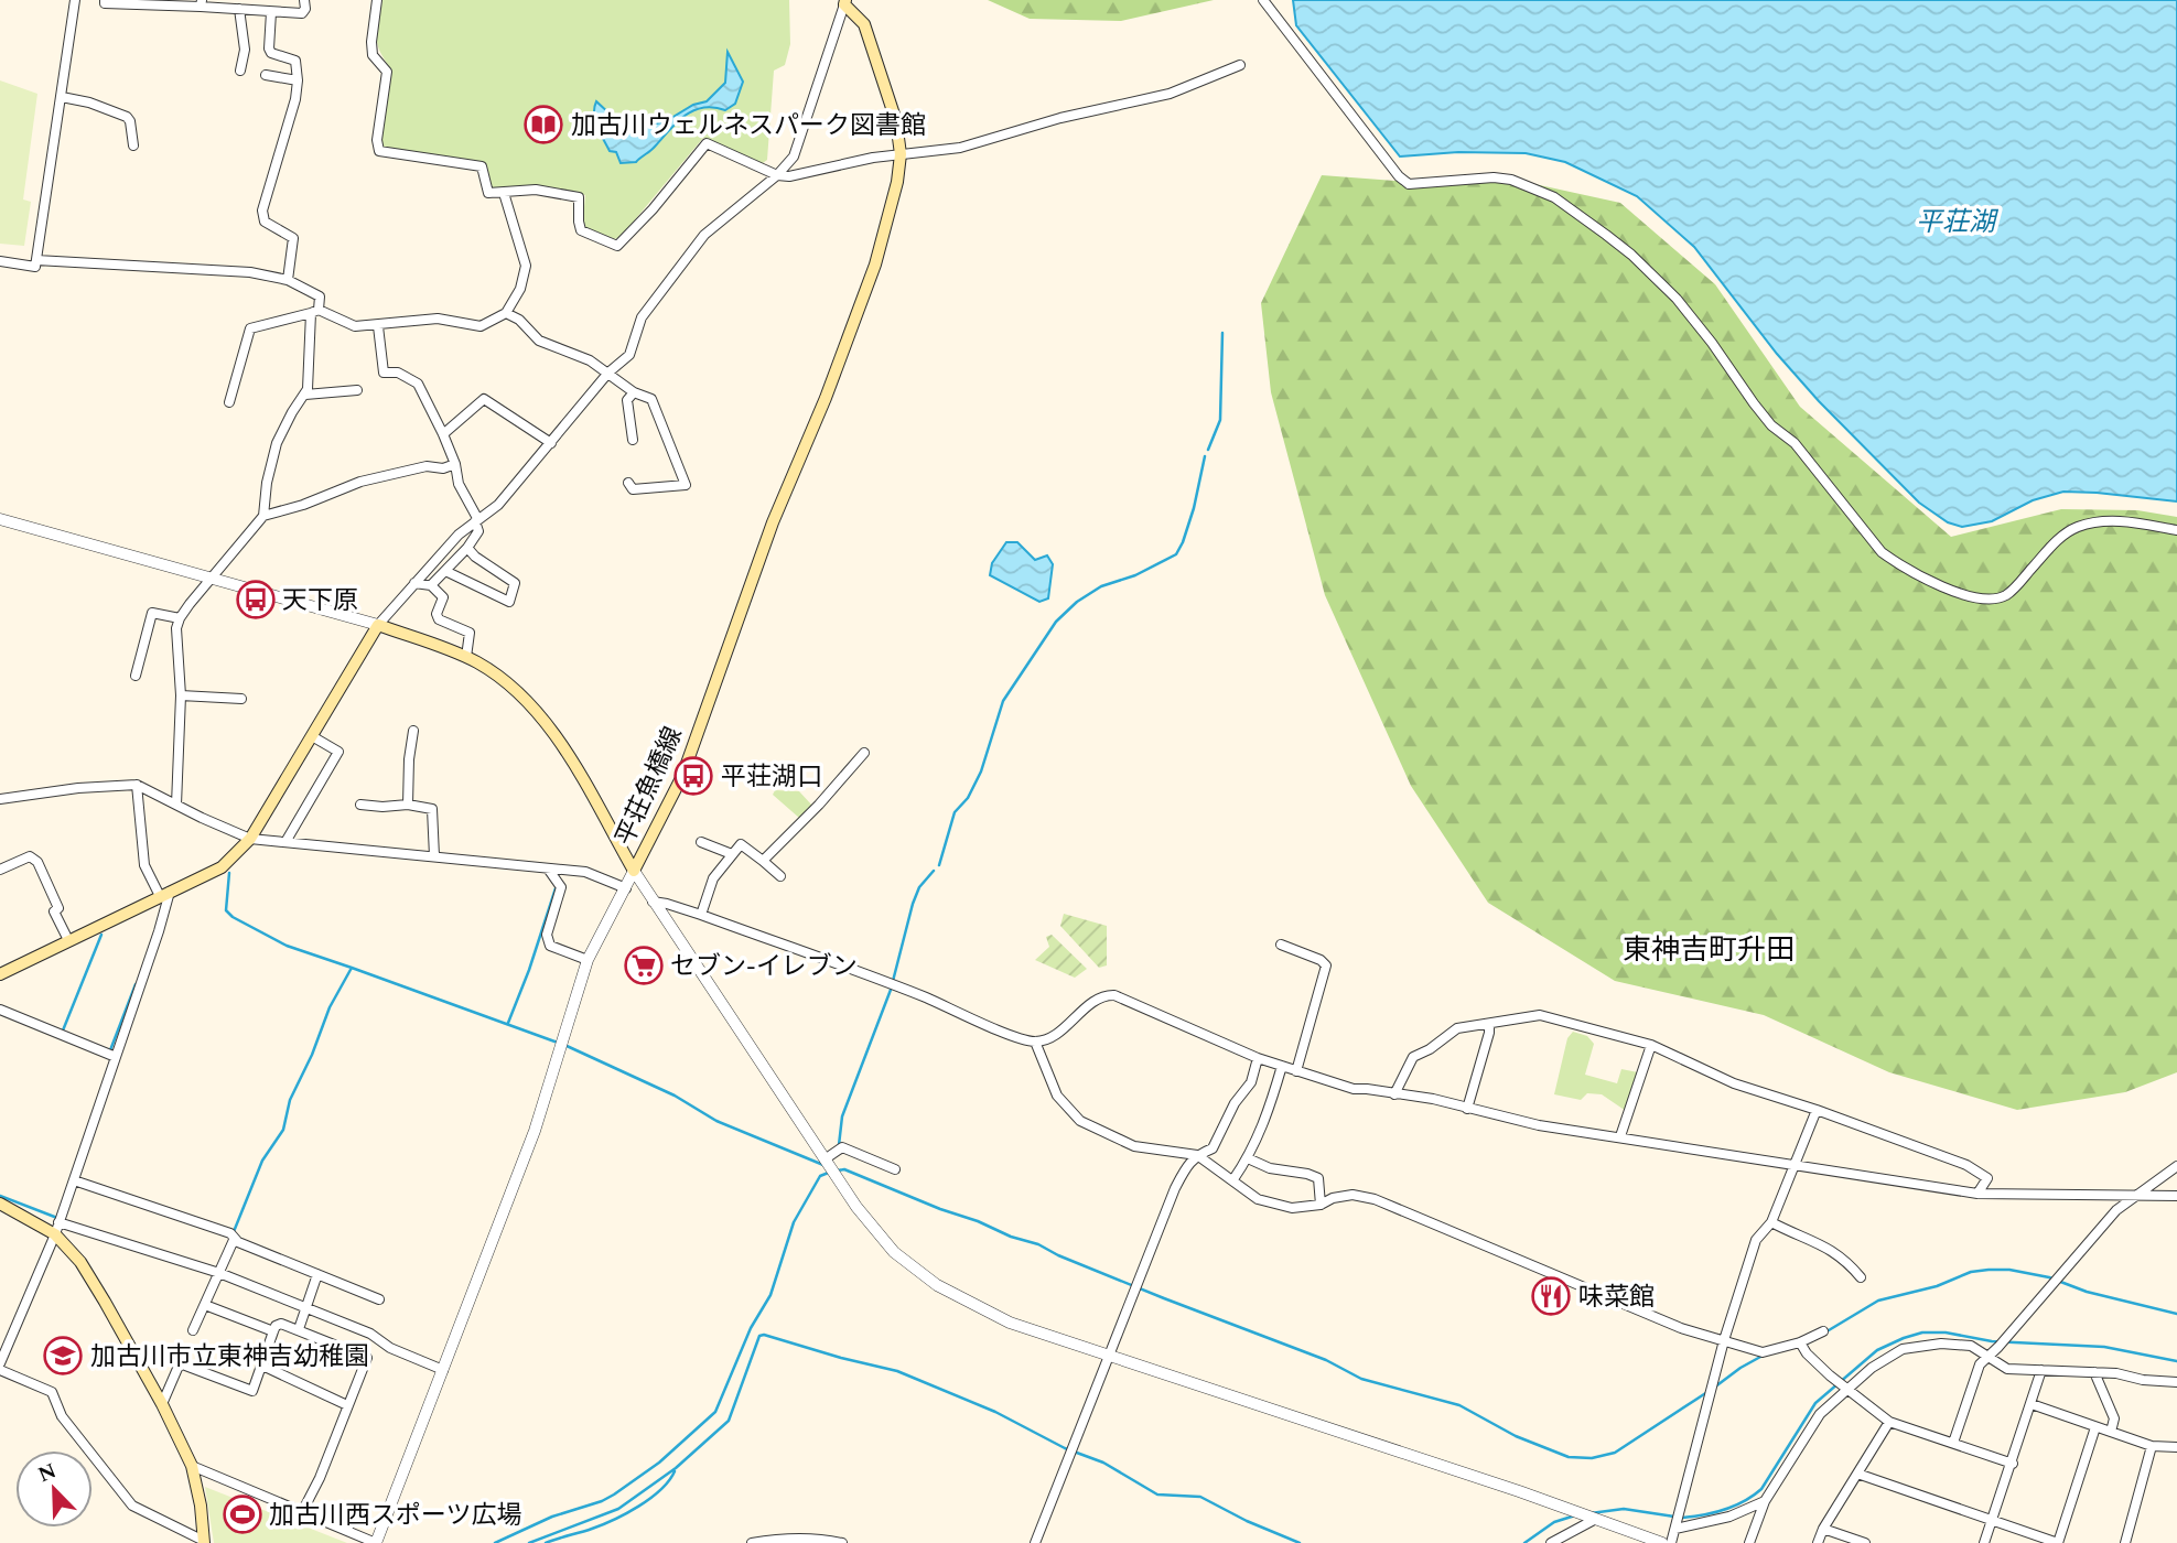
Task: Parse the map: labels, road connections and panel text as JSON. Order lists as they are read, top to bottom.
{
  "streets": {
    "main road": ["平荘魚橋線"]
  },
  "districts": ["東神吉町升田"],
  "water": ["平荘湖"],
  "places": {
    "library": ["加古川ウェルネスパーク図書館"],
    "bus stop": ["天下原", "平荘湖口"],
    "supermarket": ["セブン-イレブン"],
    "restaurant": ["味菜館"],
    "school or university": ["加古川市立東神吉幼稚園"],
    "sports": ["加古川西スポーツ広場"]
  },
  "north": "top left"
}
